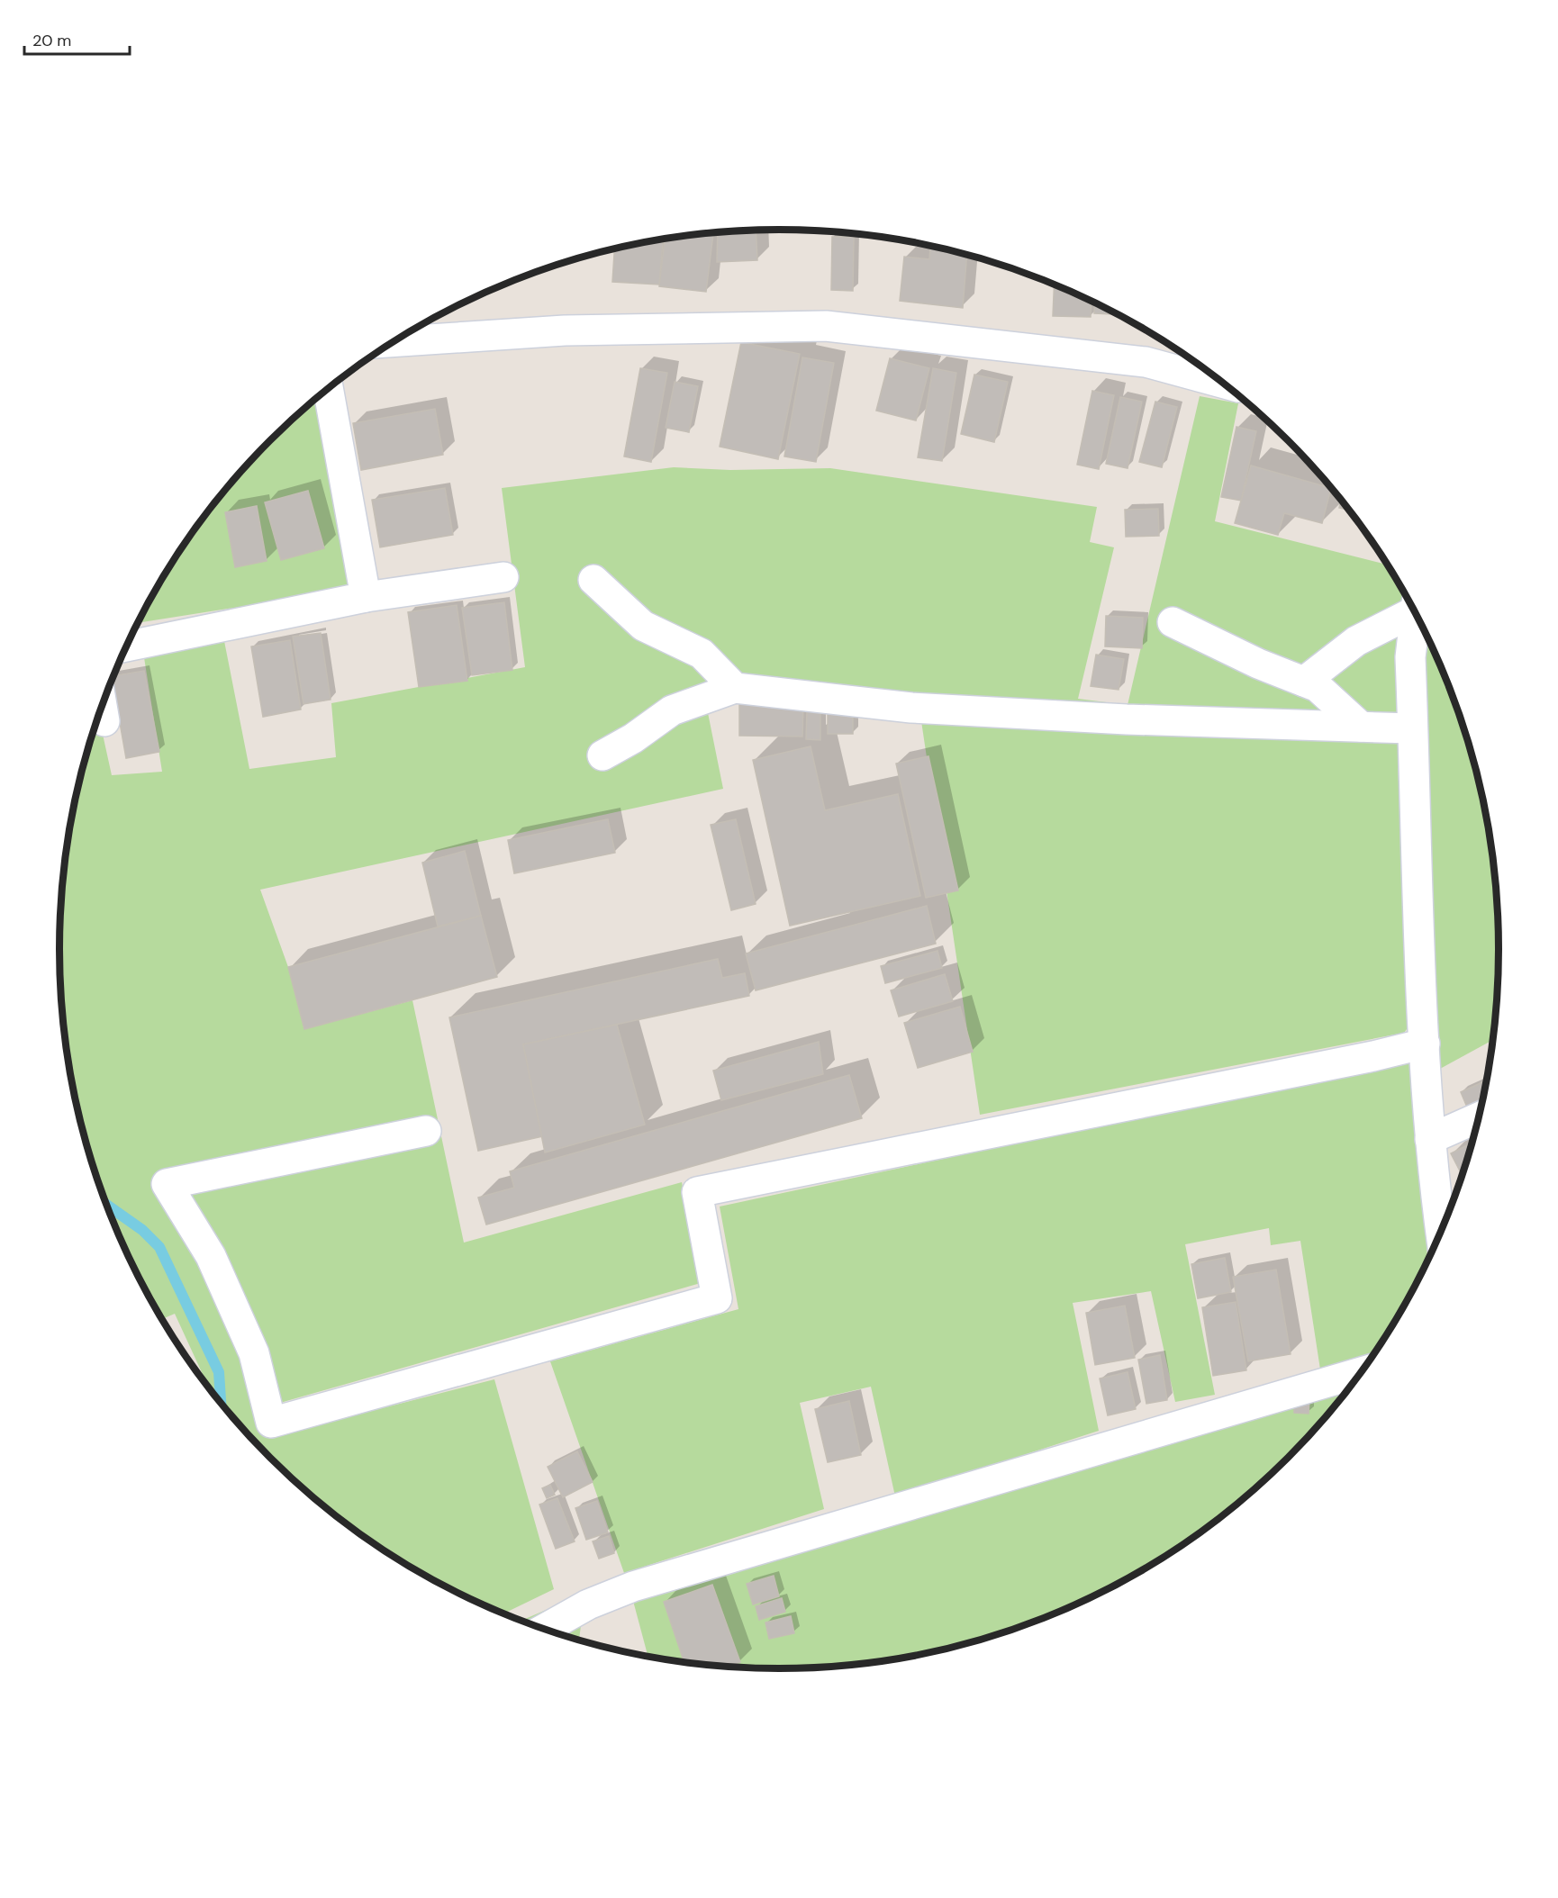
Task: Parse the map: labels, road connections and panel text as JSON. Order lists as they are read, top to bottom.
{
  "scale_bar": "20 m"
}
